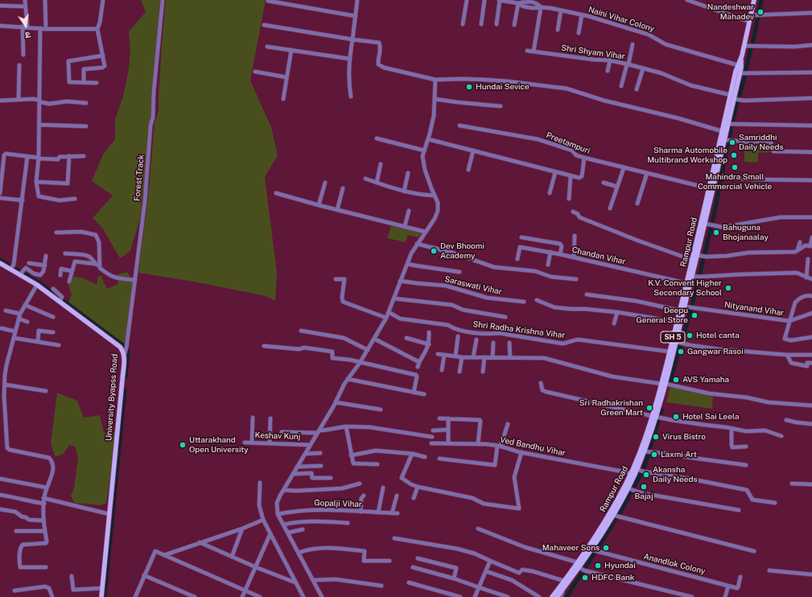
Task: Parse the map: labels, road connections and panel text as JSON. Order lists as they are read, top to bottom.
{
  "streets": {
    "main road": ["Rampur Road", "SH 5", "University Byapss Road"],
    "street": [
      "Naini Vihar Colony",
      "Shri Shyam Vihar",
      "Preetampuri",
      "Forest Track",
      "Chandan Vihar",
      "Saraswati Vihar",
      "Nityanand Vihar",
      "Shri Radha Krishna Vihar",
      "Keshav Kunj",
      "Ved Bandhu Vihar",
      "Gopalji Vihar",
      "Anandlok Colony"
    ]
  },
  "crossings": [
    ["Naini Vihar Colony", "Rampur Road"],
    ["Shri Shyam Vihar", "Rampur Road"],
    ["Preetampuri", "Rampur Road"],
    ["Forest Track", "University Byapss Road"],
    ["Rampur Road", "Chandan Vihar"],
    ["Rampur Road", "Shri Radha Krishna Vihar"],
    ["Rampur Road", "Ved Bandhu Vihar"]
  ],
  "places": [
    "Nandeshwar Mahadev",
    "Hundai Sevice",
    "Samriddhi Daily Needs",
    "Sharma Automobile Multibrand Workshop",
    "Mahindra Small Commercial Vehicle",
    "Bahuguna Bhojanaalay",
    "Dev Bhoomi Academy",
    "K.V. Convent Higher Secondary School",
    "Deepu General Store",
    "Hotel canta",
    "Gangwar Rasoi",
    "AVS Yamaha",
    "Sri Radhakrishan Green Mart",
    "Hotel Sai Leela",
    "Virus Bistro",
    "Uttarakhand Open University",
    "Laxmi Art",
    "Akansha Daily Needs",
    "Bajaj",
    "Mahaveer Sons",
    "Hyundai",
    "HDFC Bank"
  ],
  "north": "bottom"
}
